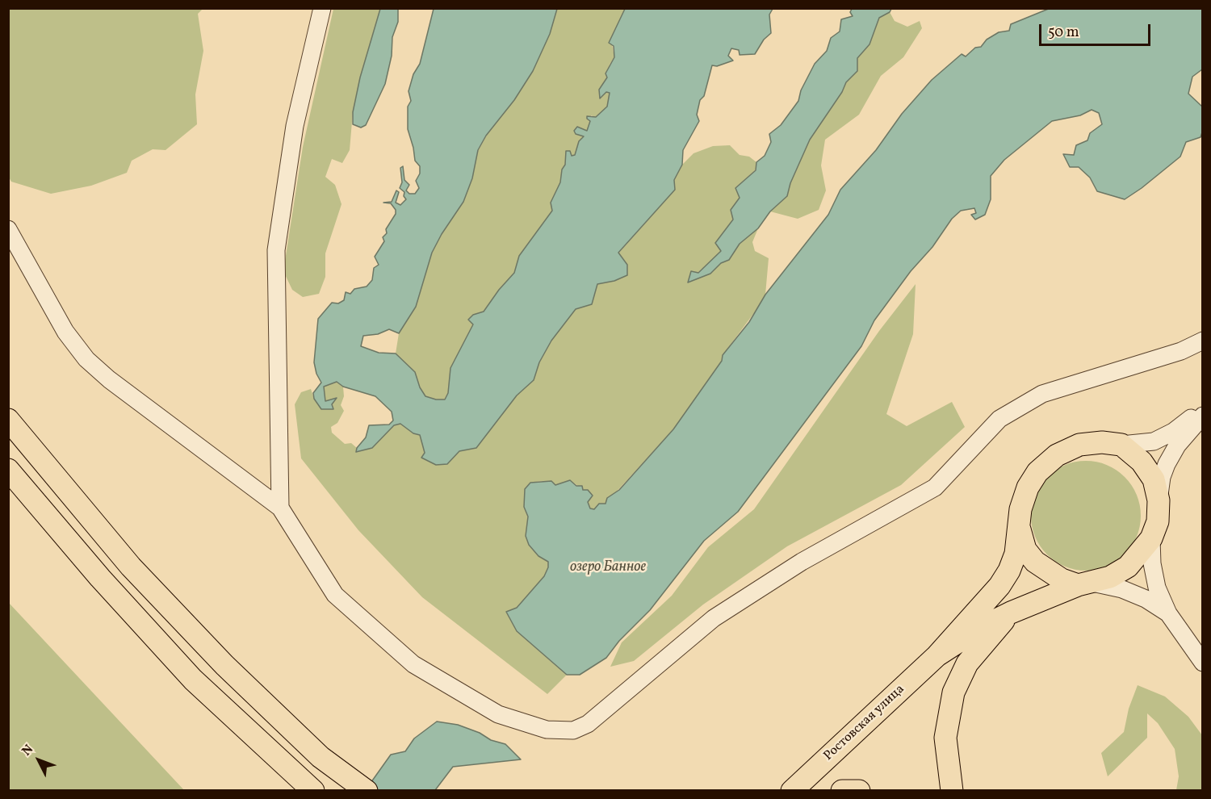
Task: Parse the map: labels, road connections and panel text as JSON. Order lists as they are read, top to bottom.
{
  "streets": {
    "main road": ["Ростовская улица"]
  },
  "water": ["озеро Банное"],
  "scale_bar": "50 m",
  "north": "top left"
}
